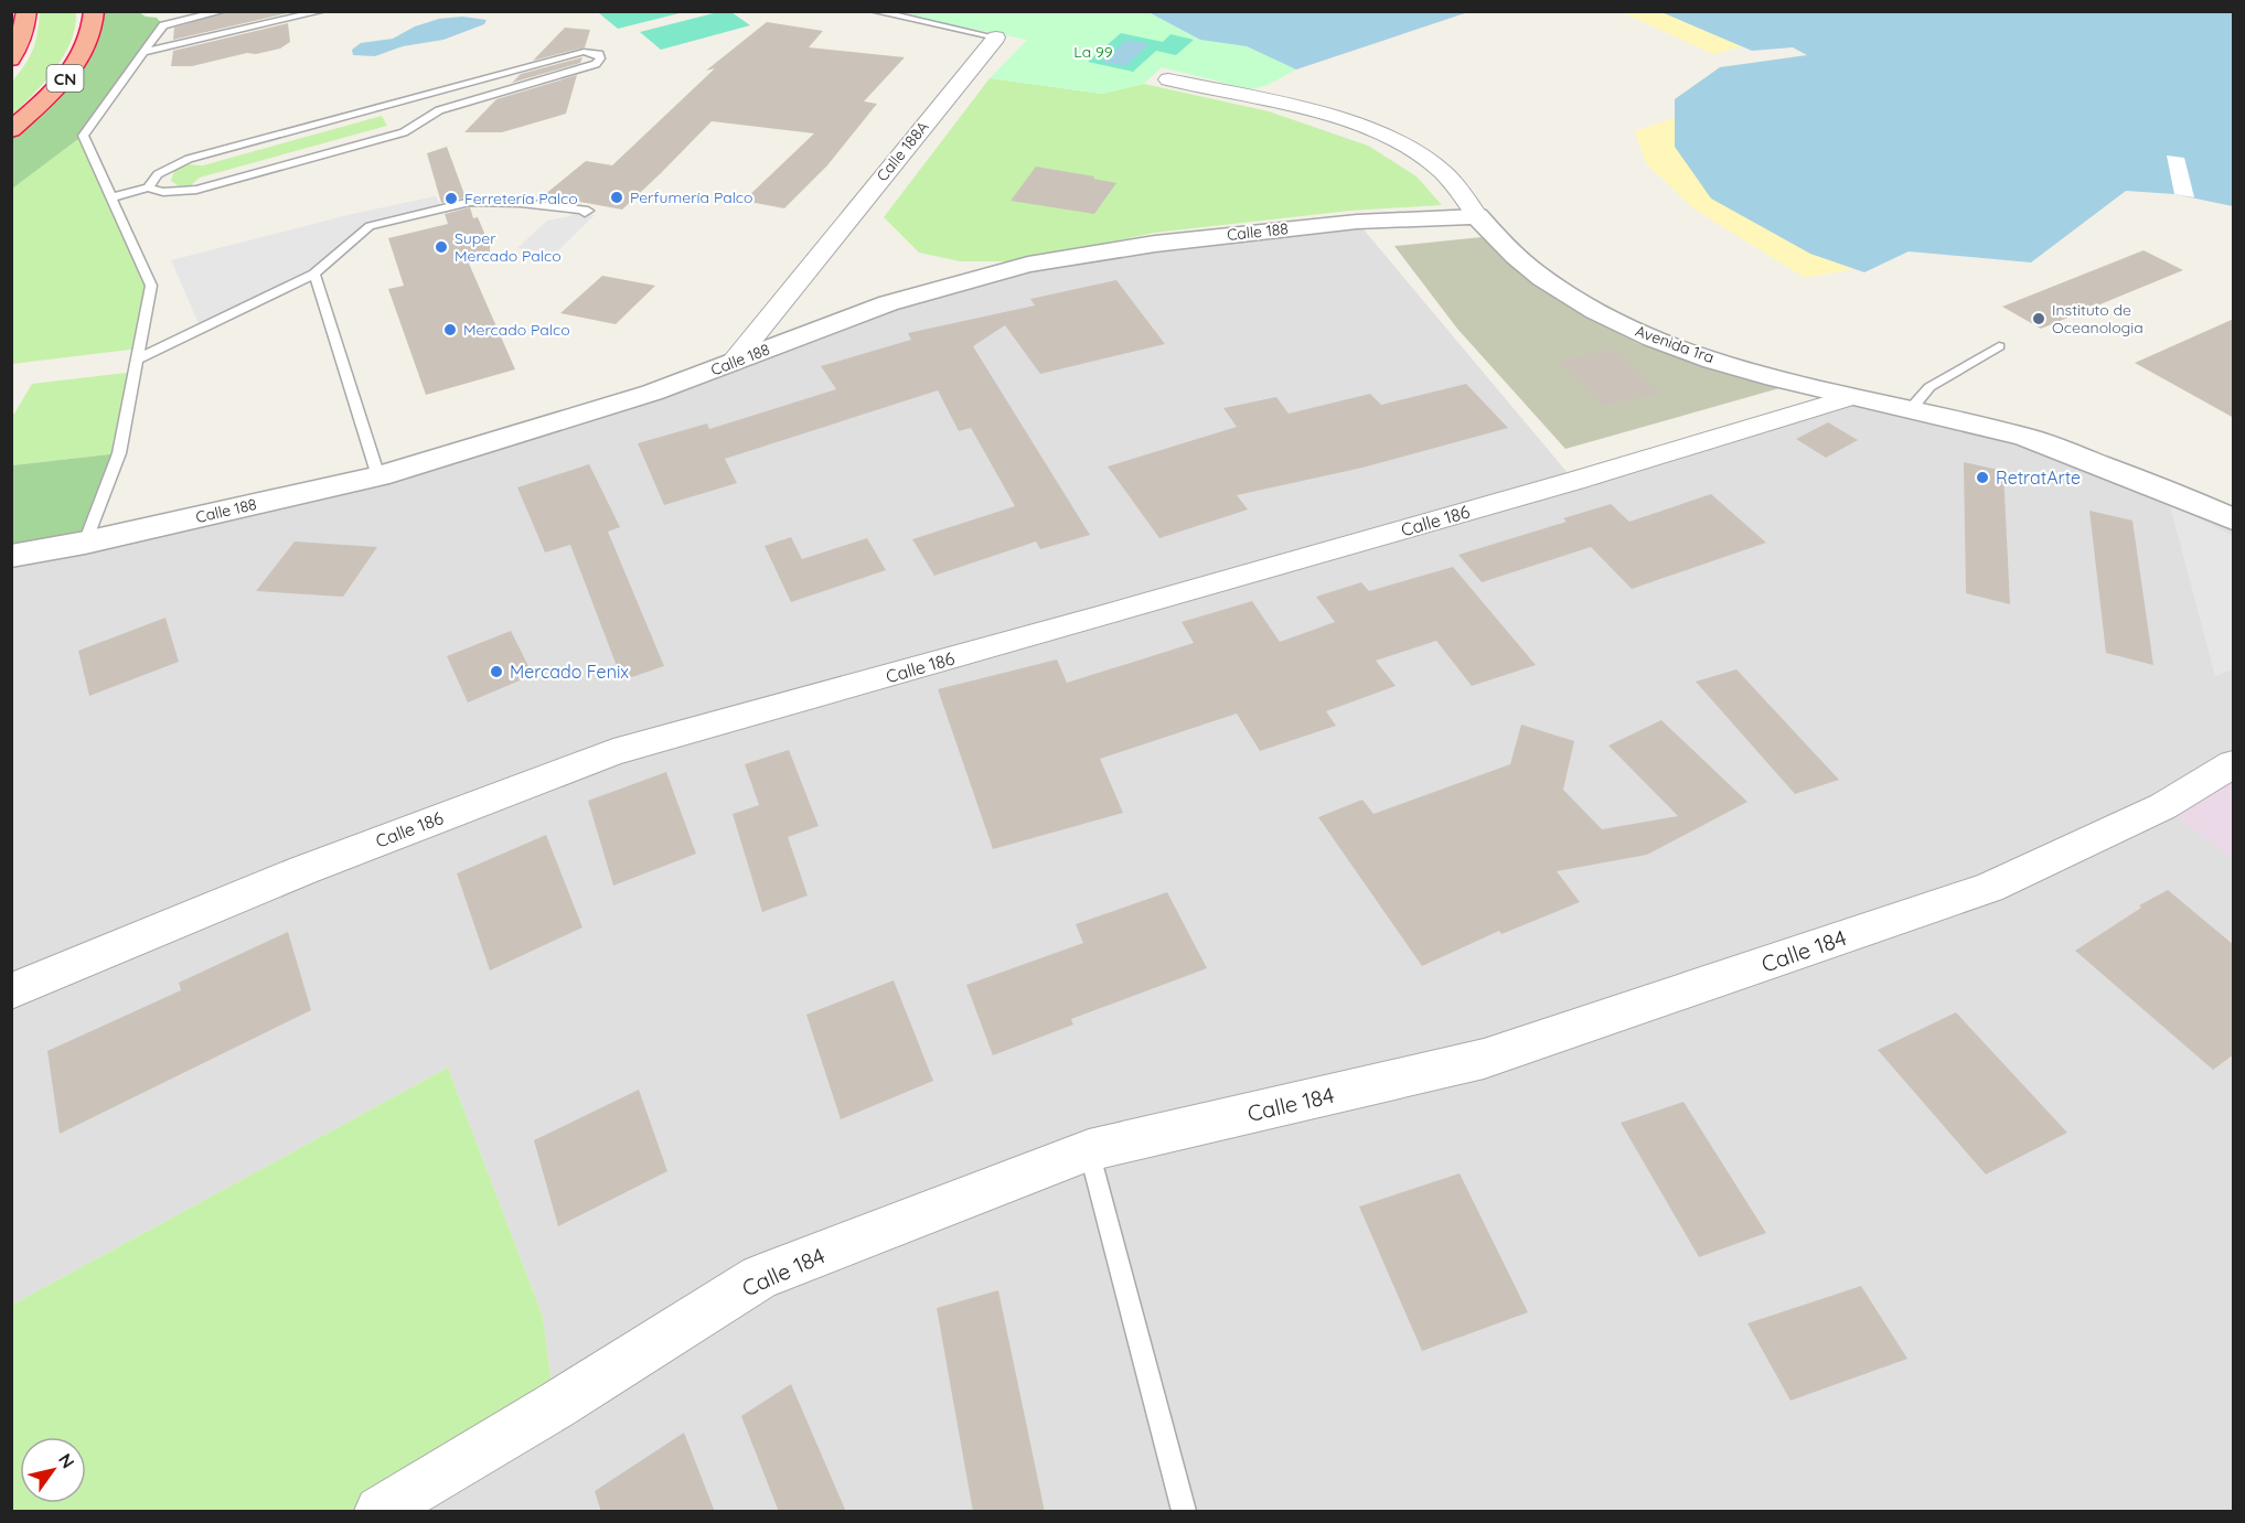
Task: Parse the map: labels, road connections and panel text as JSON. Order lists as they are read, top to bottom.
{
  "streets": {
    "highway": ["CN"],
    "street": [
      "Calle 188A",
      "Calle 188",
      "Avenida 1ra",
      "Calle 186",
      "Calle 184"
    ]
  },
  "crossings": [
    ["Calle 188A", "Calle 188"],
    ["Calle 188", "Avenida 1ra"],
    ["Avenida 1ra", "Calle 186"]
  ],
  "parks": ["La 99"],
  "places": [
    "Perfumería Palco",
    "Ferretería Palco",
    "Super Mercado Palco",
    "Instituto de Oceanologia",
    "Mercado Palco",
    "RetratArte",
    "Mercado Fenix"
  ],
  "north": "top right"
}
